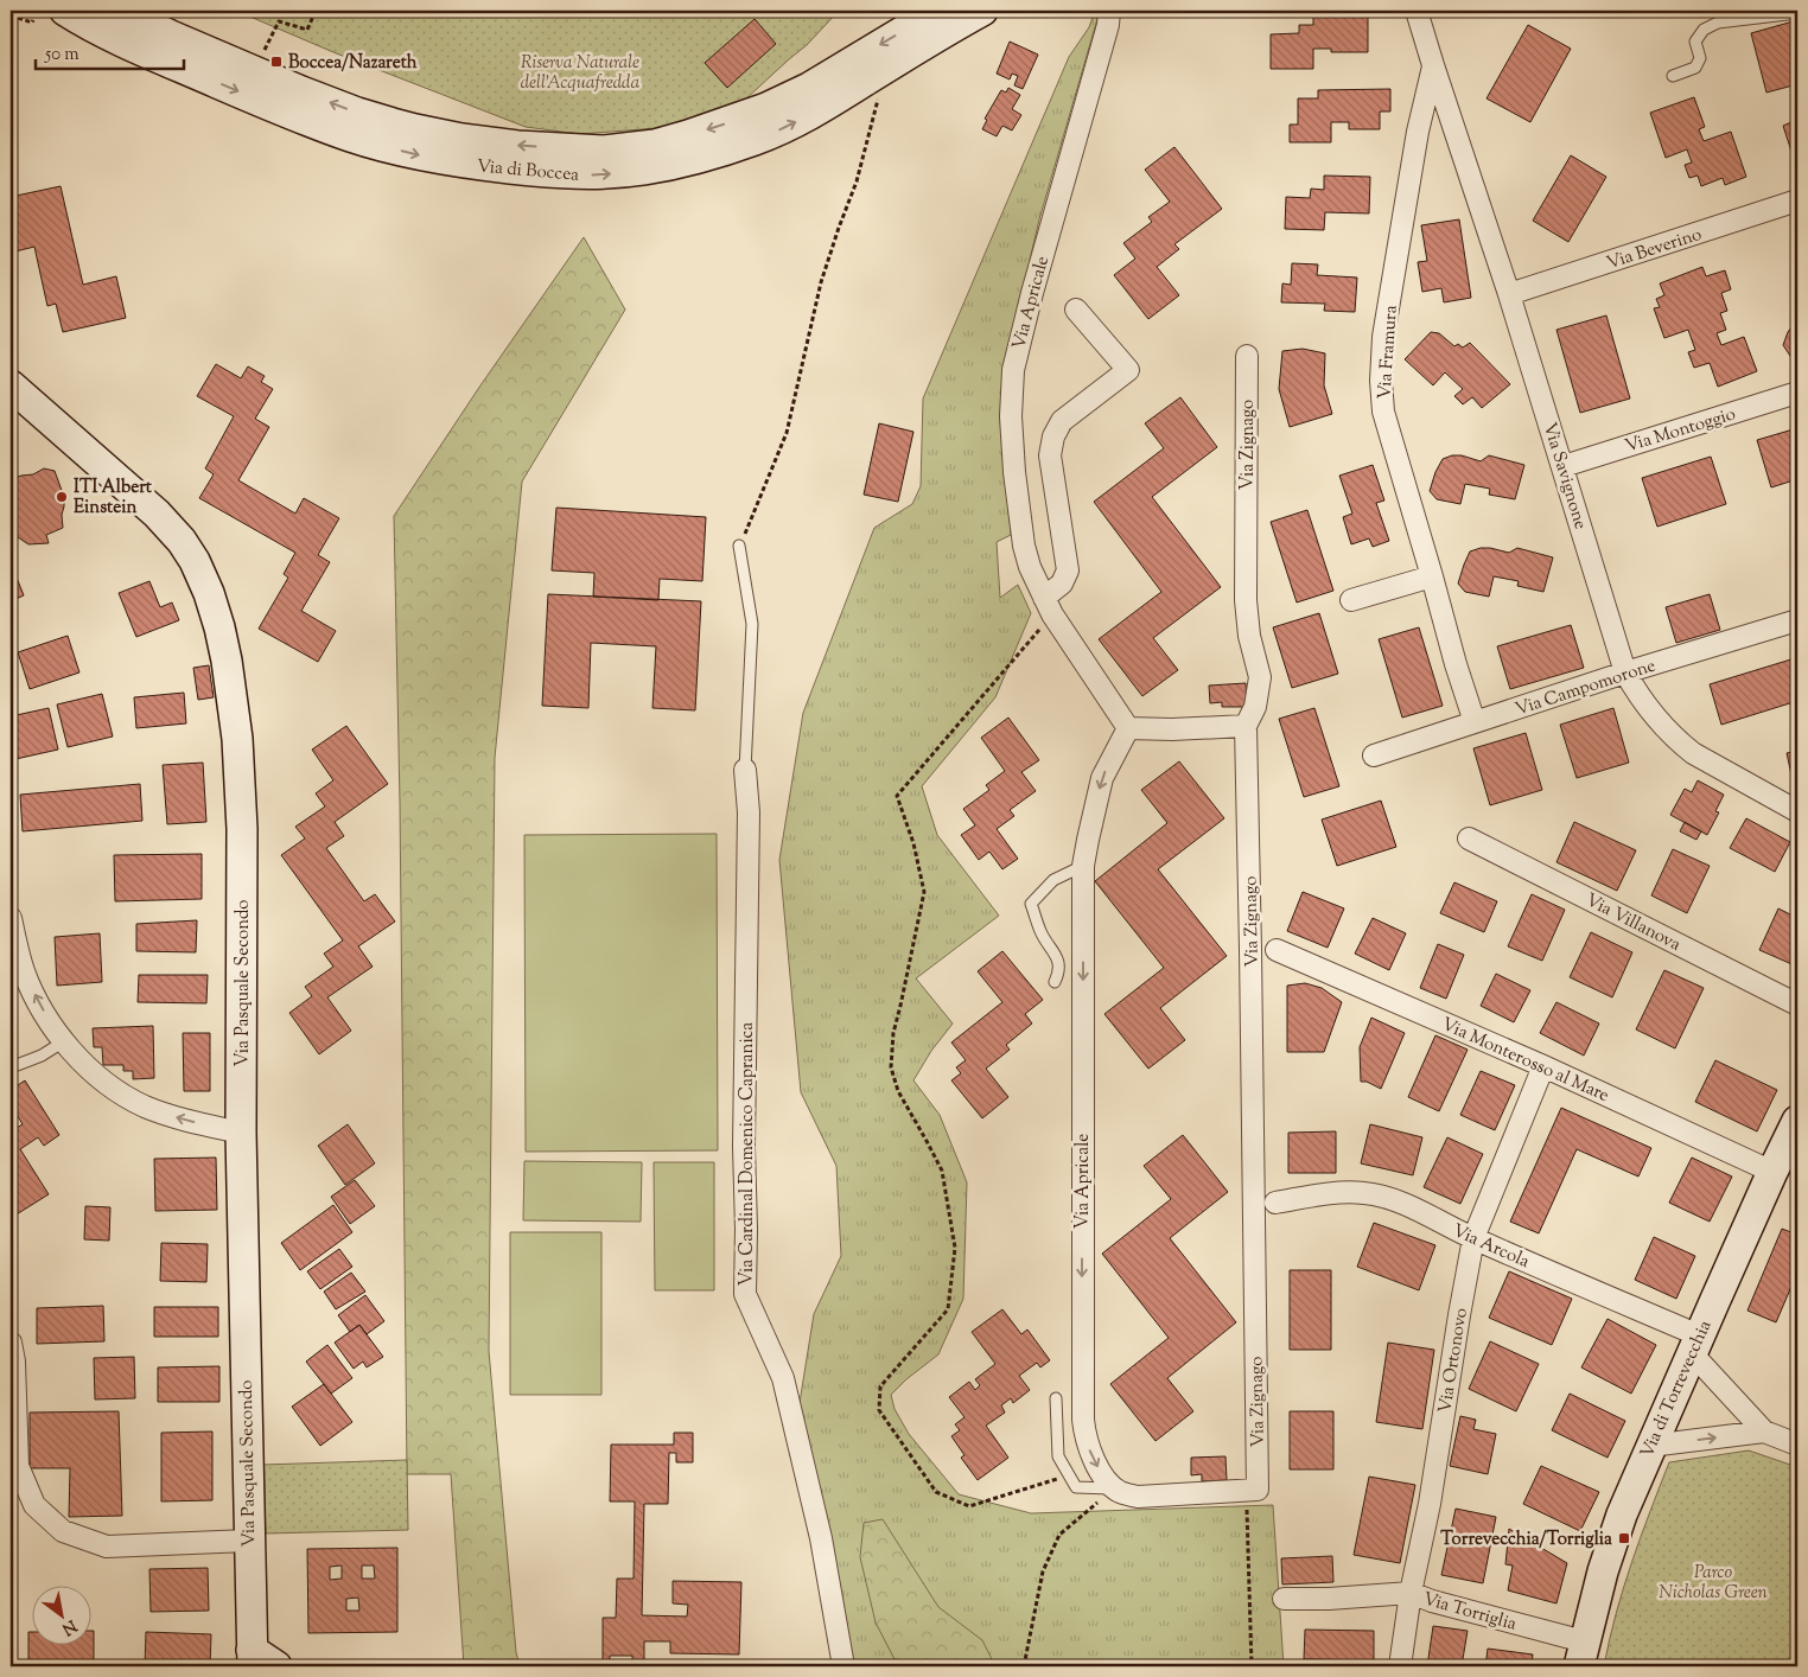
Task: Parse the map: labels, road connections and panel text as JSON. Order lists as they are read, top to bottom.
{
  "streets": {
    "main road": ["Via di Boccea", "Via Pasquale Secondo", "Via di Torrevecchia"],
    "street": [
      "Via Beverino",
      "Via Apricale",
      "Via Framura",
      "Via Montoggio",
      "Via Zignago",
      "Via Savignone",
      "Via Campomorone",
      "Via Villanova",
      "Via Monterosso al Mare",
      "Via Cardinal Domenico Capranica",
      "Via Arcola",
      "Via Ortonovo",
      "Via Torriglia"
    ]
  },
  "crossings": [
    ["Via Beverino", "Via Savignone"],
    ["Via Framura", "Via Savignone"],
    ["Via Framura", "Via Campomorone"],
    ["Via Montoggio", "Via Savignone"],
    ["Via Savignone", "Via Campomorone"],
    ["Via Monterosso al Mare", "Via Ortonovo"],
    ["Via Monterosso al Mare", "Via di Torrevecchia"],
    ["Via Arcola", "Via Ortonovo"],
    ["Via Arcola", "Via di Torrevecchia"],
    ["Via Ortonovo", "Via Torriglia"],
    ["Via di Torrevecchia", "Via Torriglia"]
  ],
  "one_way": ["Via Apricale"],
  "parks": ["Riserva Naturale dell'Acquafredda", "Parco Nicholas Green"],
  "places": {
    "transit": ["Boccea/Nazareth", "Torrevecchia/Torriglia"],
    "other": ["ITI Albert Einstein"]
  },
  "scale_bar": "50 m",
  "north": "bottom right"
}
